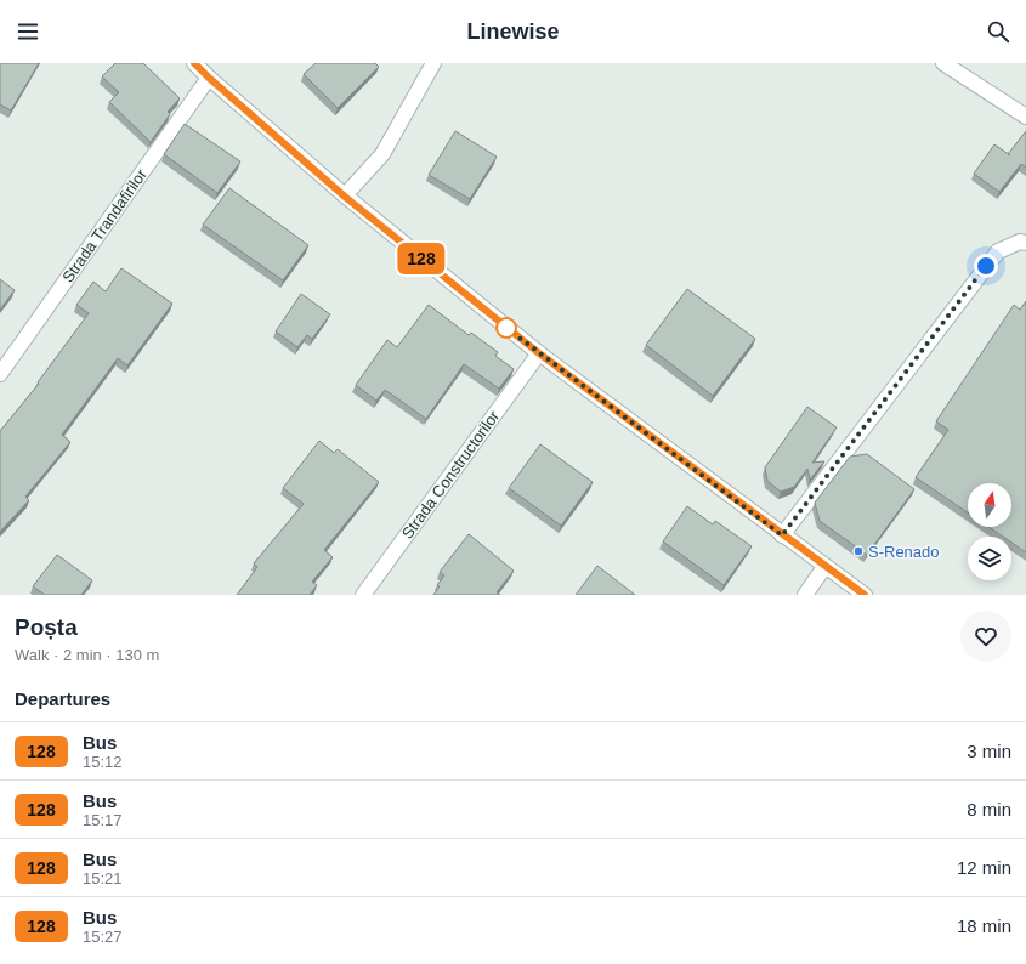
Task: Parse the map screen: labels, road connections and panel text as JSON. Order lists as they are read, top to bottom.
{
  "streets": {
    "street": ["Strada Trandafirilor", "Strada Constructorilor"]
  },
  "places": ["S-Renado"],
  "lines": ["bus line 128"],
  "north": "top",
  "page": {
    "header": "Linewise",
    "on_map": "128",
    "heading": [
      ["Poșta", "Walk · 2 min · 130 m"],
      "Departures"
    ],
    "list": [
      {
        "mark": "128",
        "name": "Bus",
        "note": "15:12",
        "value": "3 min"
      },
      {
        "mark": "128",
        "name": "Bus",
        "note": "15:17",
        "value": "8 min"
      },
      {
        "mark": "128",
        "name": "Bus",
        "note": "15:21",
        "value": "12 min"
      },
      {
        "mark": "128",
        "name": "Bus",
        "note": "15:27",
        "value": "18 min"
      }
    ]
  }
}
